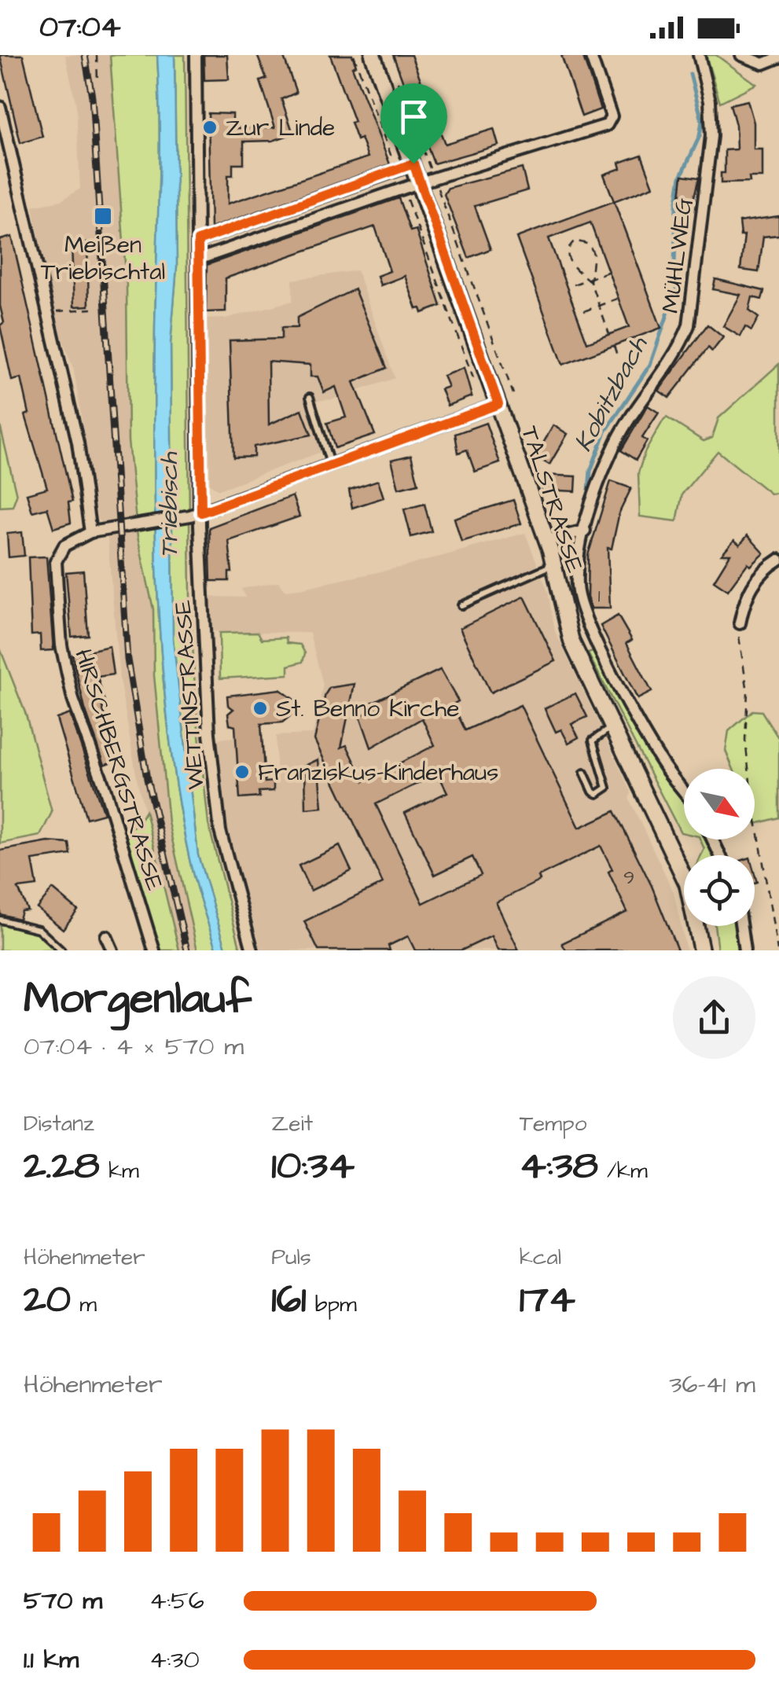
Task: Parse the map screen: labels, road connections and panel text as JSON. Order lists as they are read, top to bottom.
{
  "streets": {
    "main road": ["TALSTRASSE"],
    "street": ["MÜHLWEG", "WETTINSTRASSE", "HIRSCHBERGSTRASSE"]
  },
  "crossings": [
    ["MÜHLWEG", "TALSTRASSE"]
  ],
  "water": ["Kobitzbach", "Triebisch"],
  "places": {
    "other": ["Zur Linde", "St. Benno Kirche", "Franziskus-Kinderhaus"],
    "transit": ["Meißen Triebischtal"]
  },
  "house_numbers": ["1", "9"],
  "north": "bottom right",
  "page": {
    "status": "07:04",
    "heading": ["Morgenlauf", "07:04 · 4 × 570 m"],
    "stats": [
      ["Distanz", "2.28 km"],
      ["Zeit", "10:34"],
      ["Tempo", "4:38 /km"],
      ["Höhenmeter", "20 m"],
      ["Puls", "161 bpm"],
      ["kcal", "174"]
    ],
    "chart": ["Höhenmeter", "36–41 m"],
    "list": [
      {
        "name": "570 m",
        "note": "4:56"
      },
      {
        "name": "1.1 km",
        "note": "4:30"
      }
    ]
  }
}
